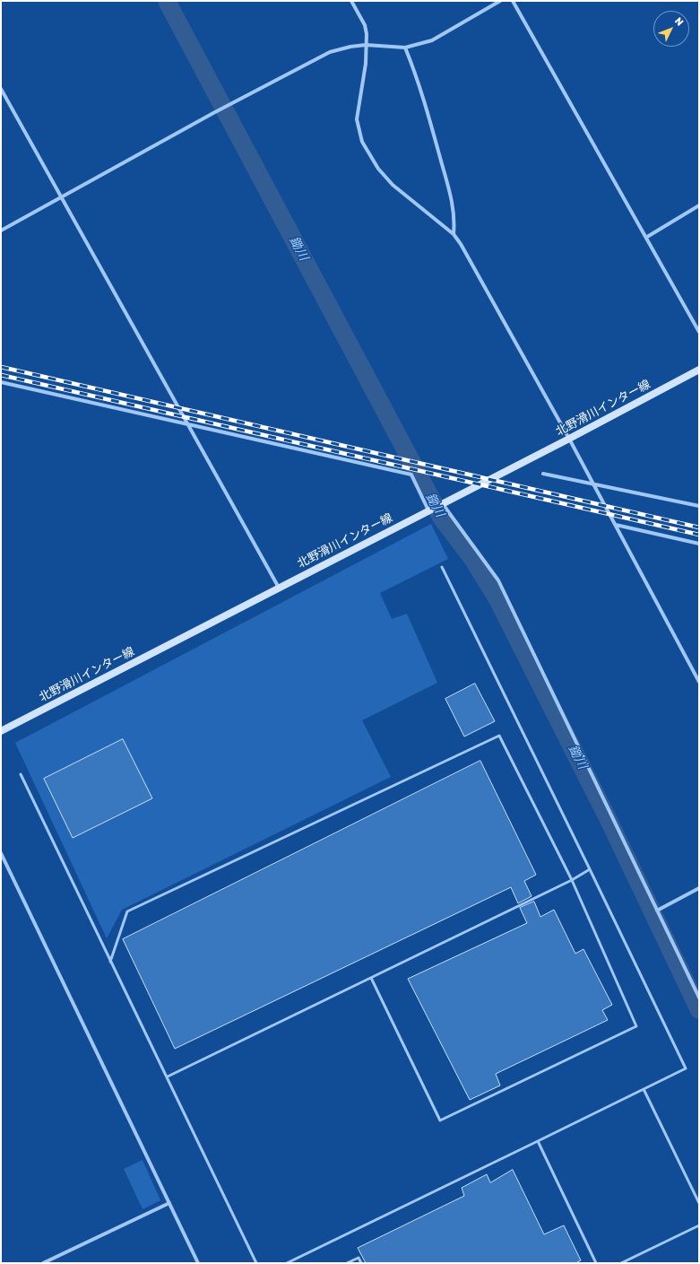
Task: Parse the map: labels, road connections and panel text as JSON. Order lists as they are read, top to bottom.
{
  "streets": {
    "main road": ["北野滑川インター線"]
  },
  "water": ["鋤川"],
  "north": "top right"
}
